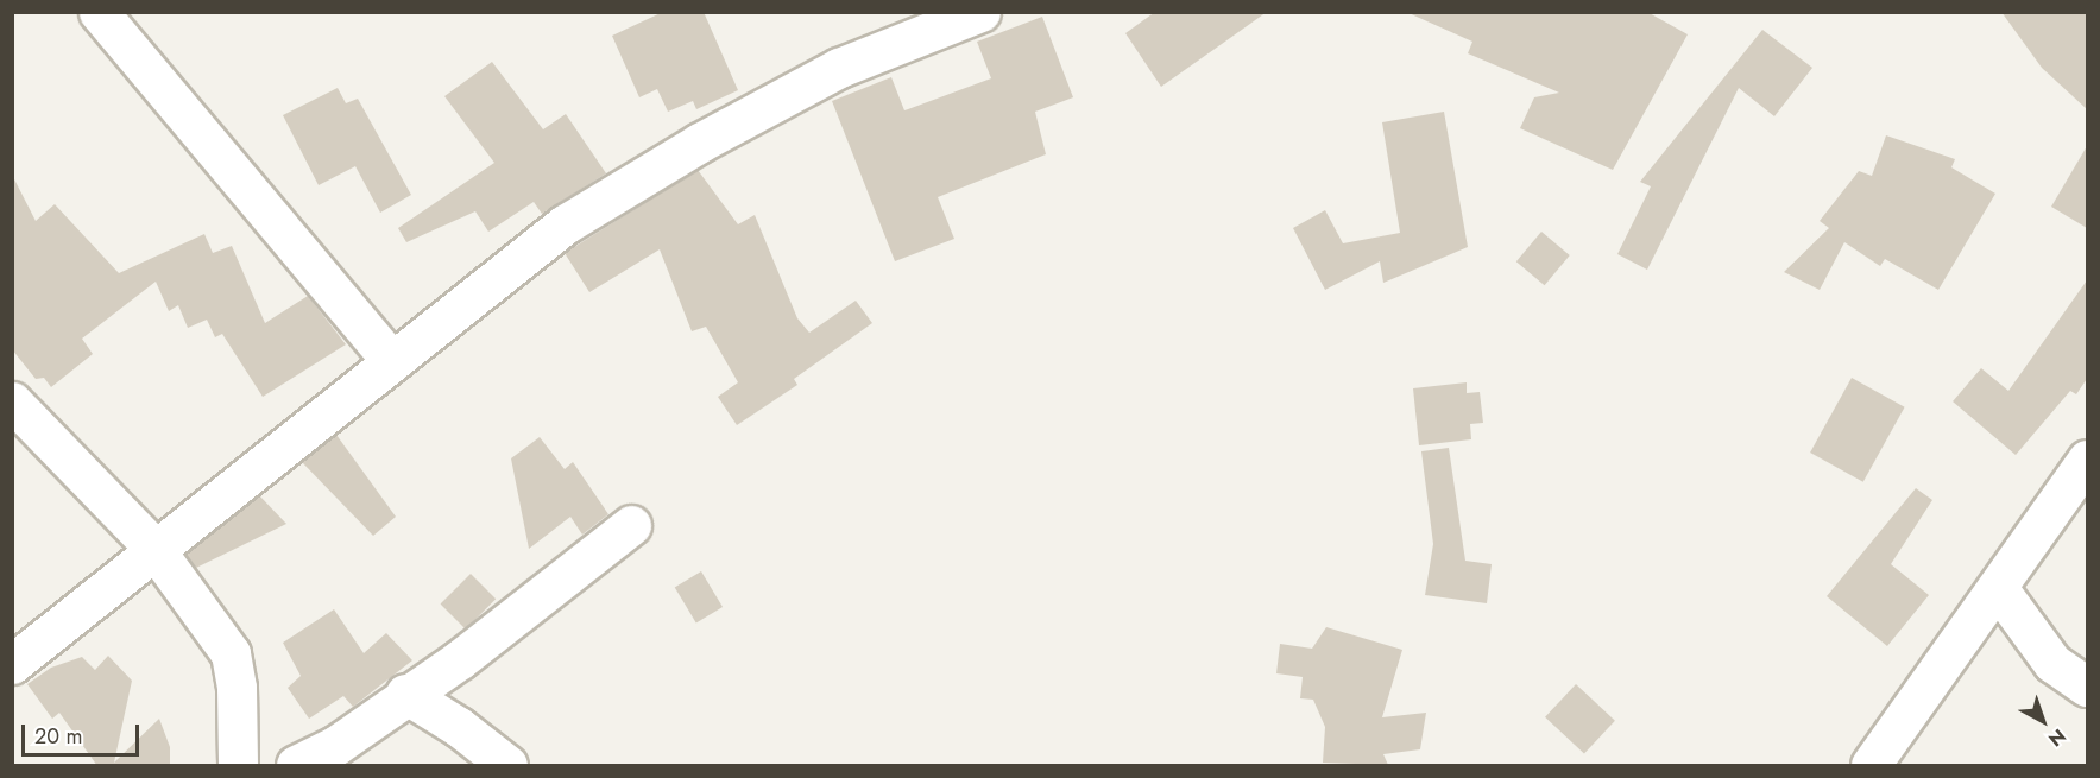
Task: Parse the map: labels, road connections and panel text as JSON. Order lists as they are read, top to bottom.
{
  "scale_bar": "20 m",
  "north": "bottom right"
}
